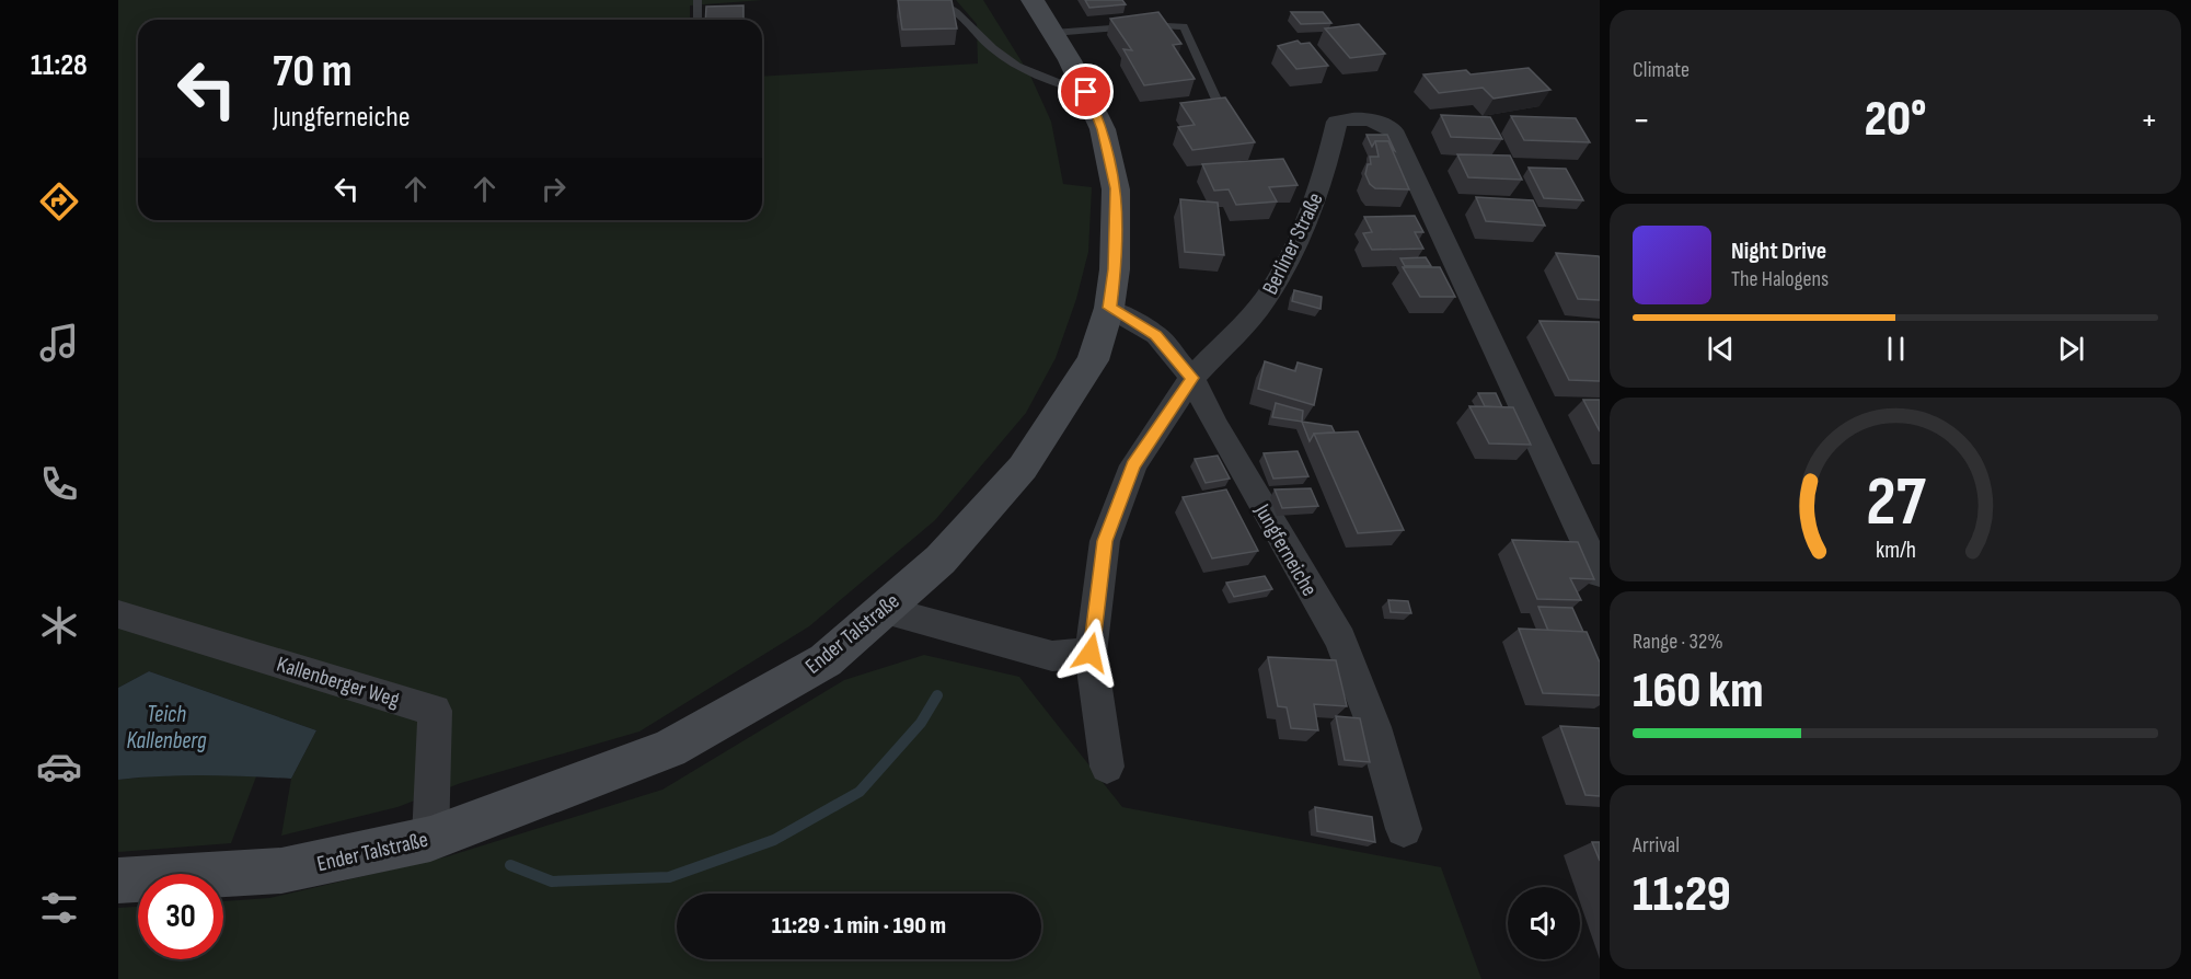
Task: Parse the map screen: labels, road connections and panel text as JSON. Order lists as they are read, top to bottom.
{
  "streets": {
    "main road": ["Ender Talstraße"],
    "street": ["Berliner Straße", "Jungferneiche", "Kallenberger Weg"]
  },
  "crossings": [
    ["Berliner Straße", "Jungferneiche"],
    ["Jungferneiche", "Ender Talstraße"],
    ["Ender Talstraße", "Kallenberger Weg"]
  ],
  "water": ["Teich Kallenberg"],
  "page": {
    "tabs": "11:28",
    "tile": [
      "Climate",
      ["Range · 32%", "160 km"],
      ["Arrival", "11:29"]
    ],
    "turn": ["70 m", "Jungferneiche"],
    "heat": ["−", "20°", "+"],
    "song": ["Night Drive", "The Halogens"],
    "limit": "30",
    "trip": "11:29 · 1 min · 190 m",
    "gauge": ["27", "km/h"]
  }
}
